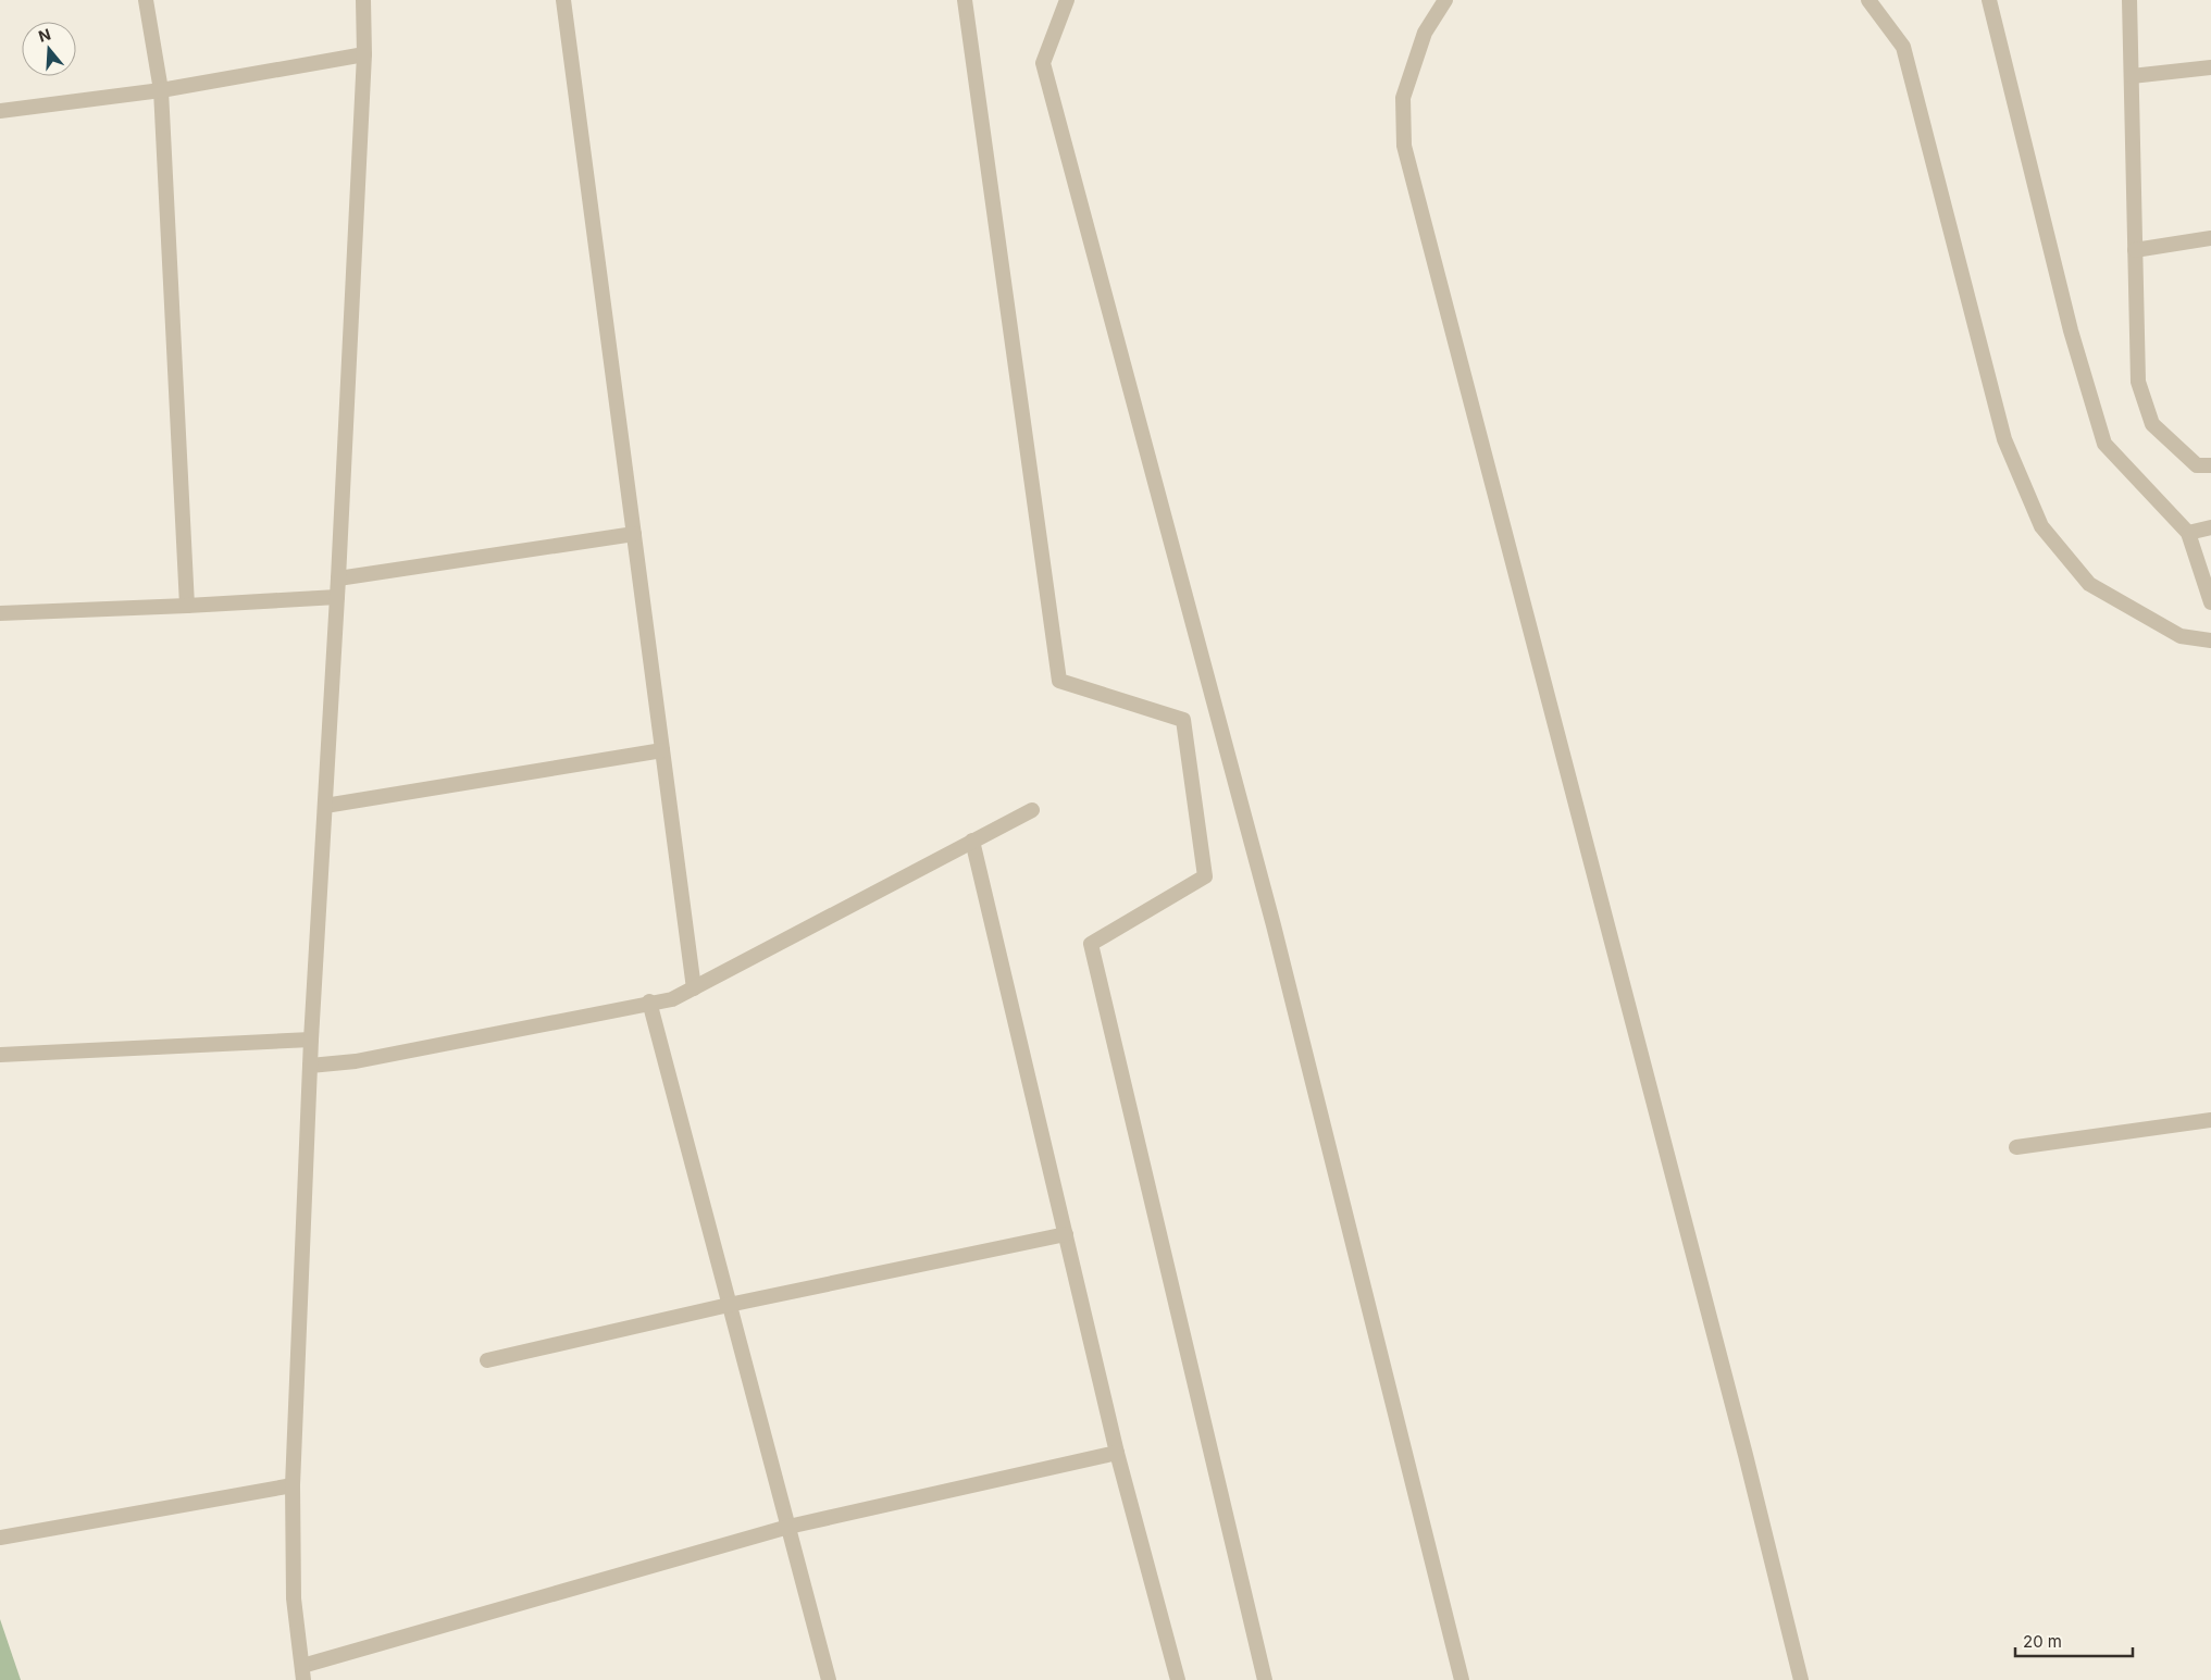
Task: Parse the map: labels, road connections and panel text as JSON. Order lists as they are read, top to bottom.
{
  "scale_bar": "20 m",
  "north": "top"
}
